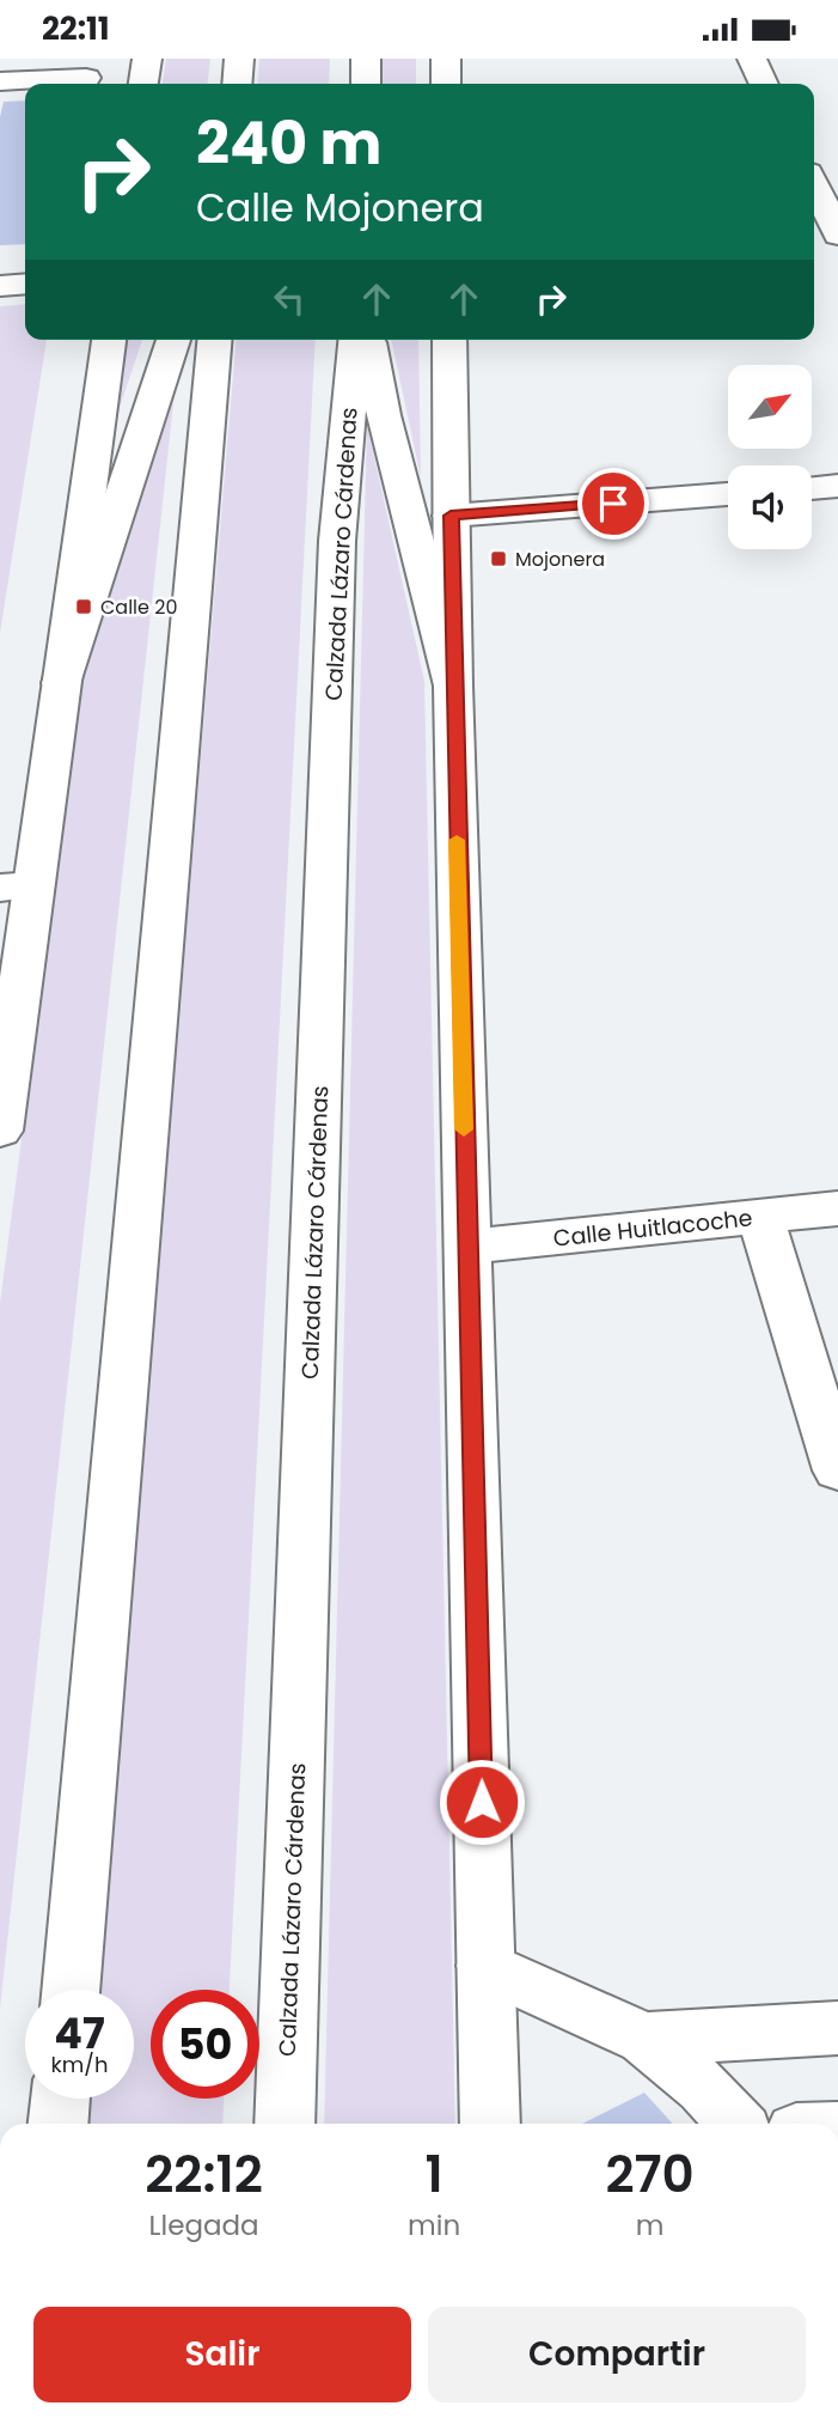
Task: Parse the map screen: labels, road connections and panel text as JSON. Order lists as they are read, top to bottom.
{
  "streets": {
    "main road": ["Calzada Lázaro Cárdenas", "Calle Huitlacoche"]
  },
  "places": {
    "transit": ["Mojonera", "Calle 20"]
  },
  "north": "top right",
  "page": {
    "status": "22:11",
    "turn": ["240 m", "Calle Mojonera"],
    "speed": "47 km/h",
    "limit": "50",
    "eta": [
      "22:12",
      "Llegada",
      "1",
      "min",
      "270",
      "m"
    ],
    "buttons": ["Salir", "Compartir"]
  }
}
